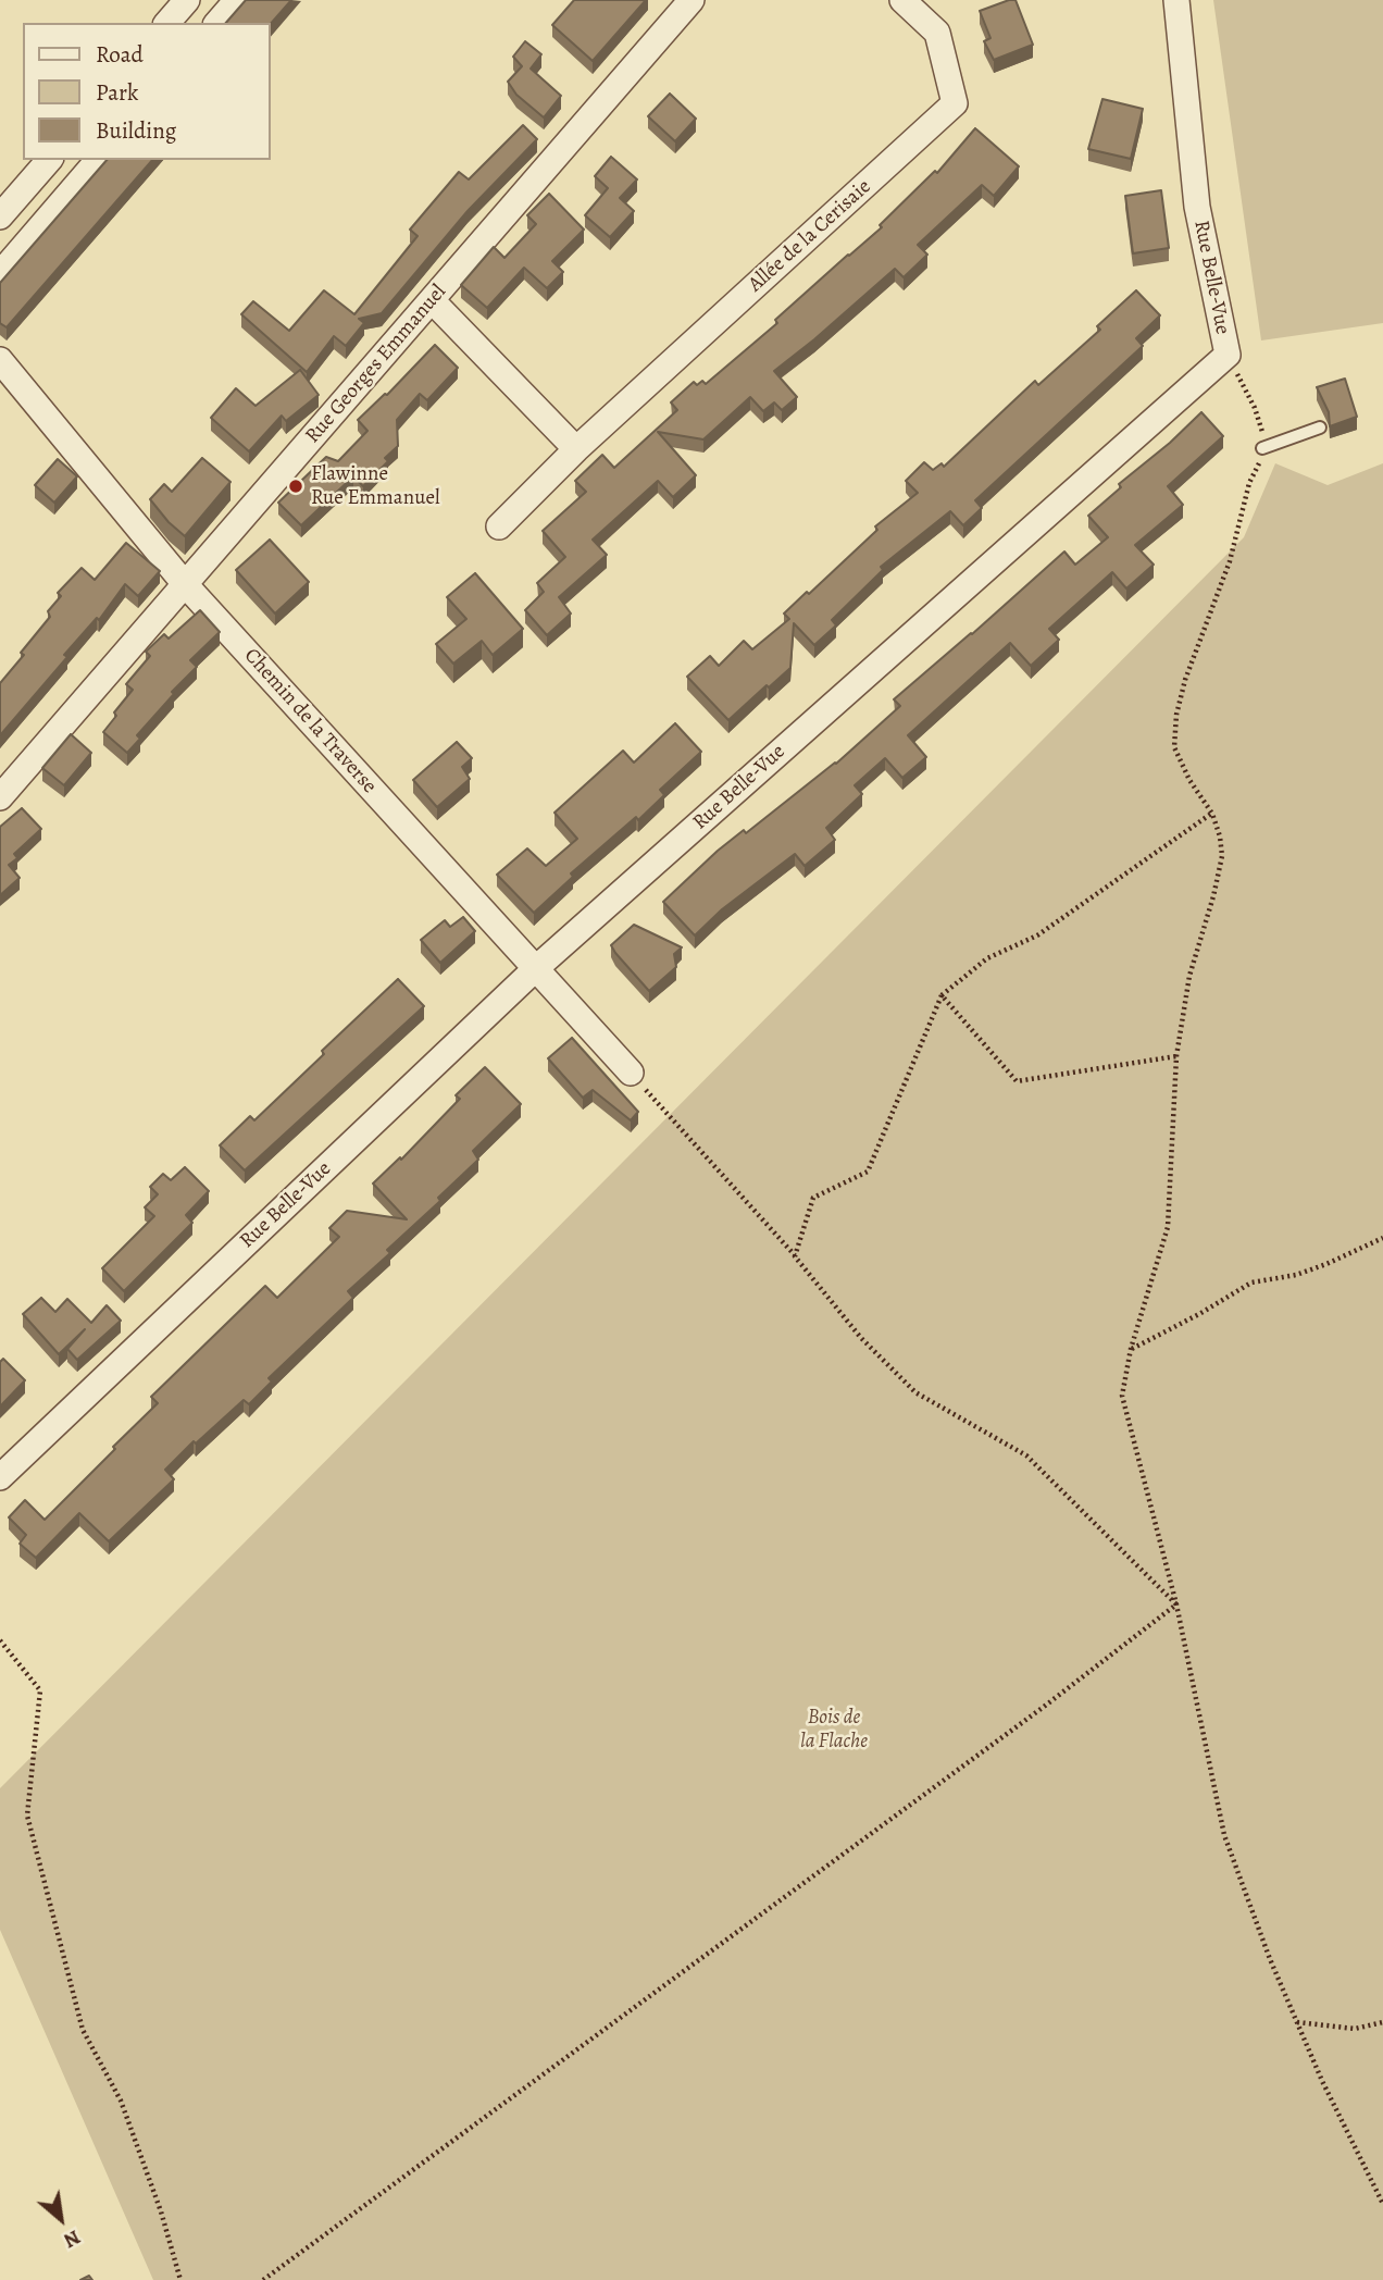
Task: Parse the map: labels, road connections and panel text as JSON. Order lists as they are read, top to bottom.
{
  "streets": {
    "street": [
      "Allée de la Cerisaie",
      "Rue Belle-Vue",
      "Rue Georges Emmanuel",
      "Chemin de la Traverse"
    ]
  },
  "crossings": [
    ["Rue Belle-Vue", "Chemin de la Traverse"],
    ["Rue Georges Emmanuel", "Chemin de la Traverse"]
  ],
  "parks": ["Bois de la Flache"],
  "places": ["Flawinne Rue Emmanuel"],
  "legend": ["Road", "Park", "Building"],
  "north": "bottom right"
}
